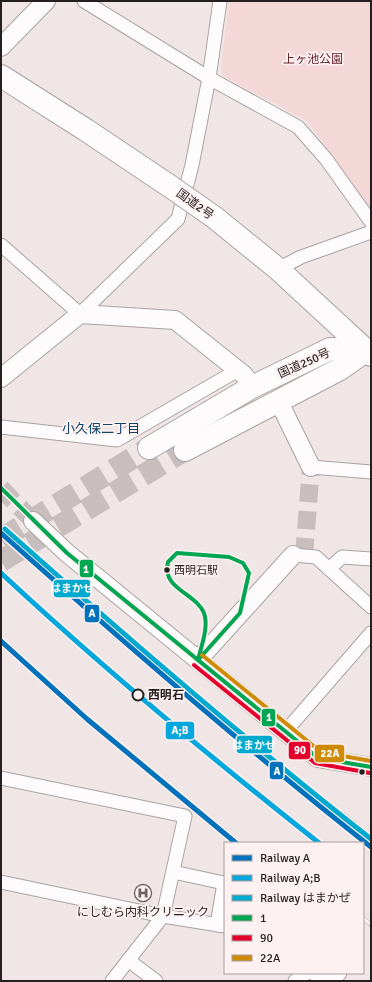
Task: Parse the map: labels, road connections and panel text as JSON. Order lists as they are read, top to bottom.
{
  "streets": {
    "highway": ["国道2号", "国道250号"]
  },
  "crossings": [
    ["国道2号", "国道250号"]
  ],
  "districts": ["小久保二丁目"],
  "parks": ["上ヶ池公園"],
  "places": {
    "other": ["西明石駅", "西明石"],
    "hospital": ["にしむら内科クリニック"]
  },
  "lines": [
    "transit line 1",
    "rail line はまかぜ",
    "rail line A",
    "rail line A;B",
    "transit line 22A",
    "transit line 90"
  ],
  "legend": [
    "Railway A",
    "Railway A;B",
    "Railway はまかぜ",
    "1",
    "90",
    "22A"
  ]
}
